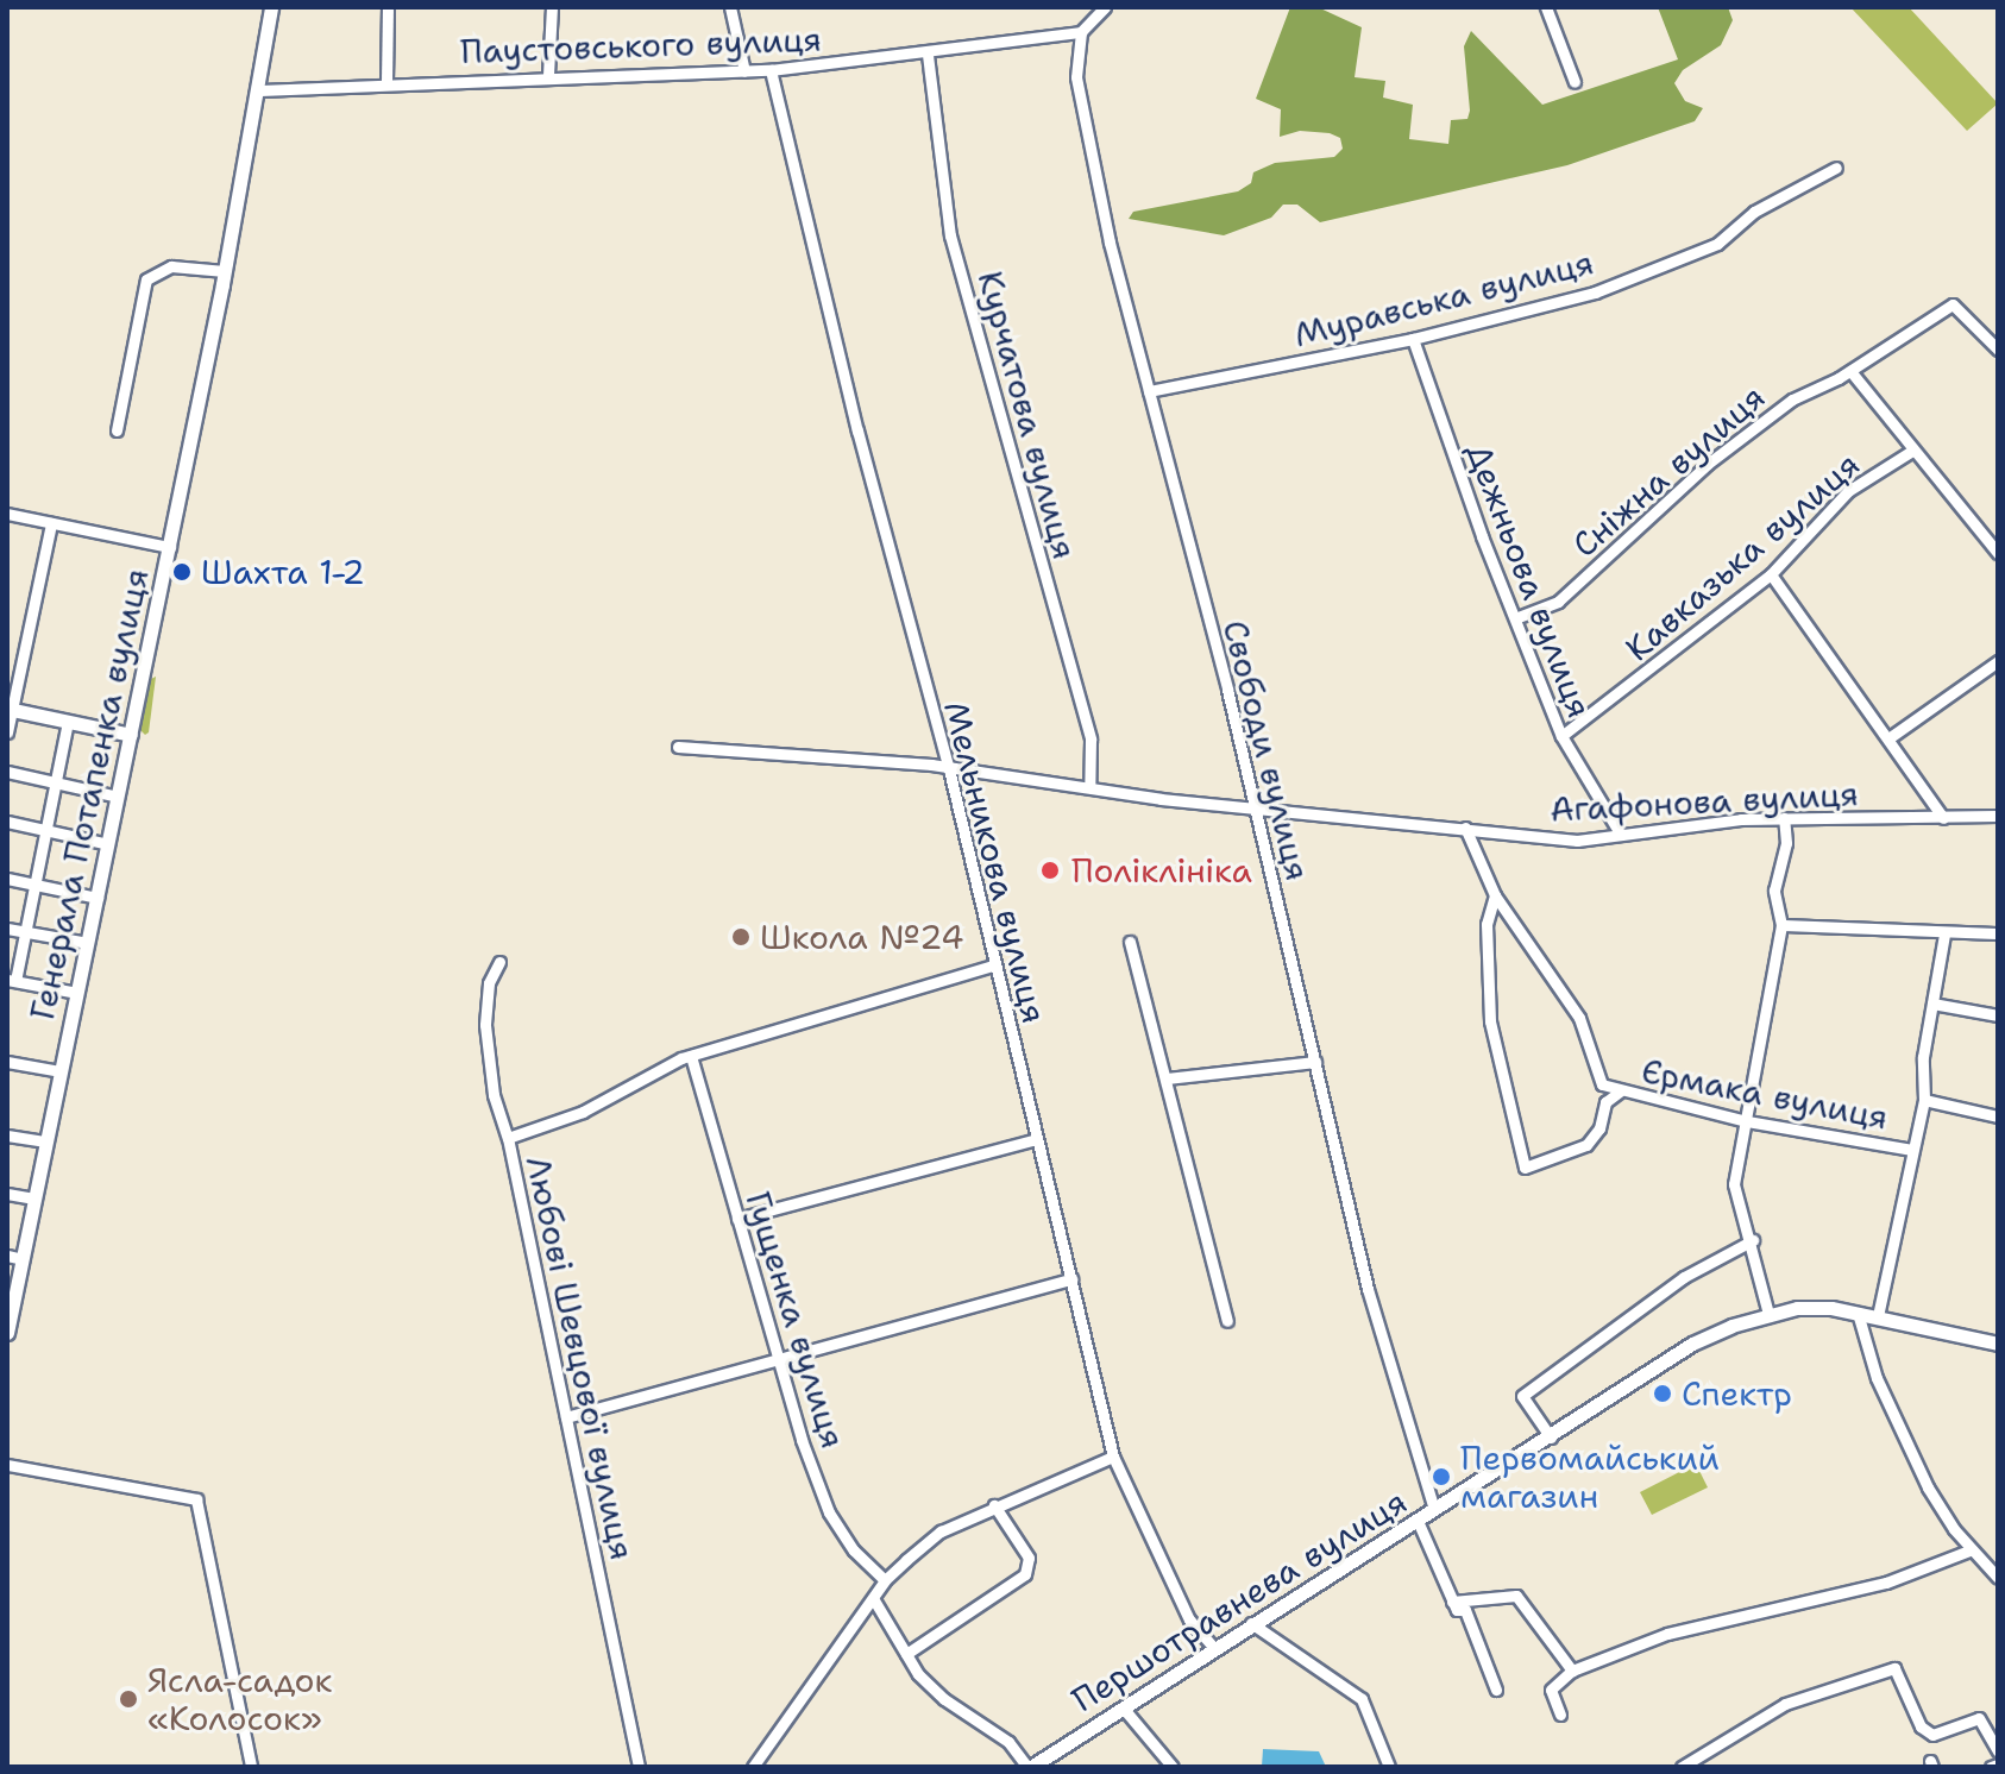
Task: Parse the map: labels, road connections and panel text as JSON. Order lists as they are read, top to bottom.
{
  "streets": {
    "main road": ["Генерала Потапенка вулиця", "Першотравнева вулиця"],
    "street": [
      "Паустовського вулиця",
      "Муравська вулиця",
      "Курчатова вулиця",
      "Сніжна вулиця",
      "Кавказька вулиця",
      "Дежньова вулиця",
      "Свободи вулиця",
      "Агафонова вулиця",
      "Мельникова вулиця",
      "Єрмака вулиця",
      "Гущенка вулиця",
      "Любові Шевцової вулиця"
    ]
  },
  "crossings": [
    ["Паустовського вулиця", "Курчатова вулиця"],
    ["Паустовського вулиця", "Свободи вулиця"],
    ["Паустовського вулиця", "Генерала Потапенка вулиця"],
    ["Паустовського вулиця", "Мельникова вулиця"],
    ["Муравська вулиця", "Дежньова вулиця"],
    ["Муравська вулиця", "Свободи вулиця"],
    ["Курчатова вулиця", "Агафонова вулиця"],
    ["Сніжна вулиця", "Дежньова вулиця"],
    ["Кавказька вулиця", "Дежньова вулиця"],
    ["Дежньова вулиця", "Агафонова вулиця"],
    ["Свободи вулиця", "Агафонова вулиця"],
    ["Свободи вулиця", "Першотравнева вулиця"],
    ["Агафонова вулиця", "Мельникова вулиця"],
    ["Агафонова вулиця", "Єрмака вулиця"],
    ["Мельникова вулиця", "Першотравнева вулиця"]
  ],
  "places": [
    "Шахта 1-2",
    "Поліклініка",
    "Школа №24",
    "Спектр",
    "Первомайський магазин",
    "Ясла-садок «Колосок»"
  ]
}
